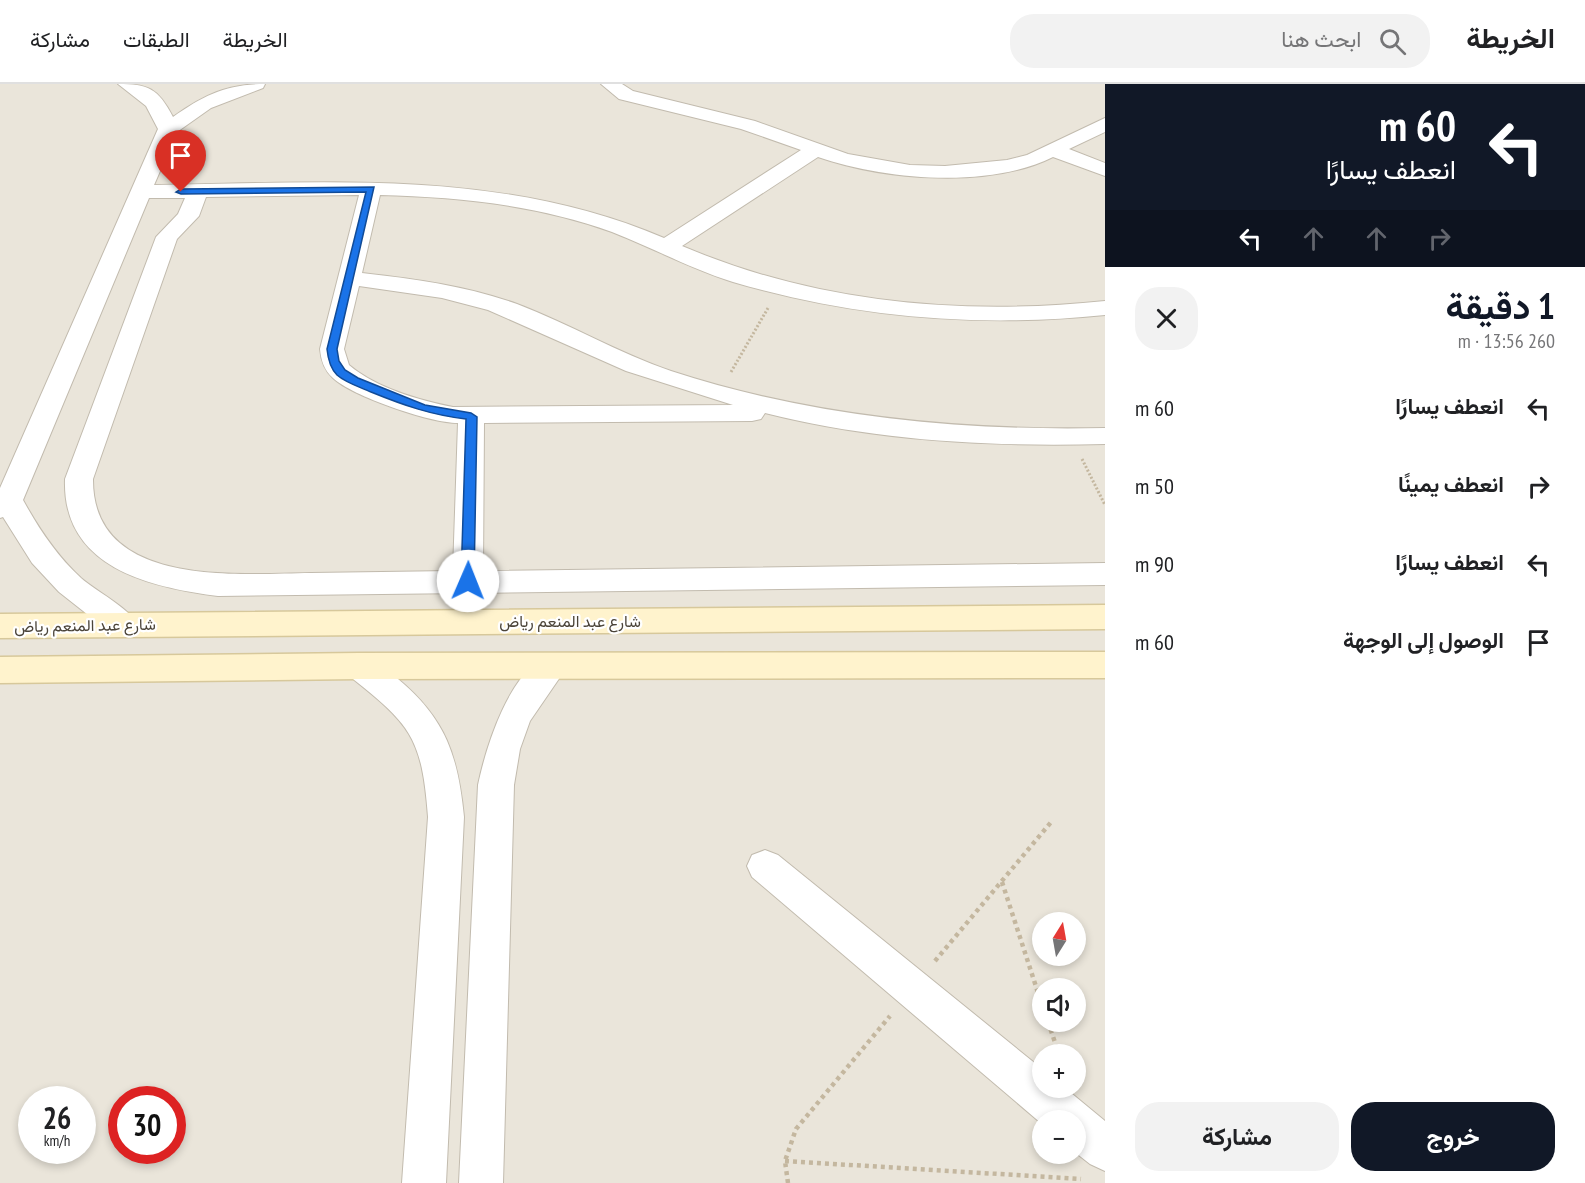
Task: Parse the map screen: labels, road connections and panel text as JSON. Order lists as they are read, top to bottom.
{
  "streets": {
    "street": ["شارع عبد المنعم رياض"]
  },
  "north": "top",
  "page": {
    "header": "الخريطة",
    "search": "ابحث هنا",
    "nav": ["الخريطة", "الطبقات", "مشاركة"],
    "turn": ["60 m", "انعطف يسارًا"],
    "heading": ["1 دقيقة", "260 m · 13:56"],
    "list": [
      {
        "name": "انعطف يسارًا",
        "value": "60 m"
      },
      {
        "name": "انعطف يمينًا",
        "value": "50 m"
      },
      {
        "name": "انعطف يسارًا",
        "value": "90 m"
      },
      {
        "name": "الوصول إلى الوجهة",
        "value": "60 m"
      }
    ],
    "map_buttons": ["+", "−"],
    "speed": "26 km/h",
    "limit": "30",
    "buttons": ["خروج", "مشاركة"]
  }
}
